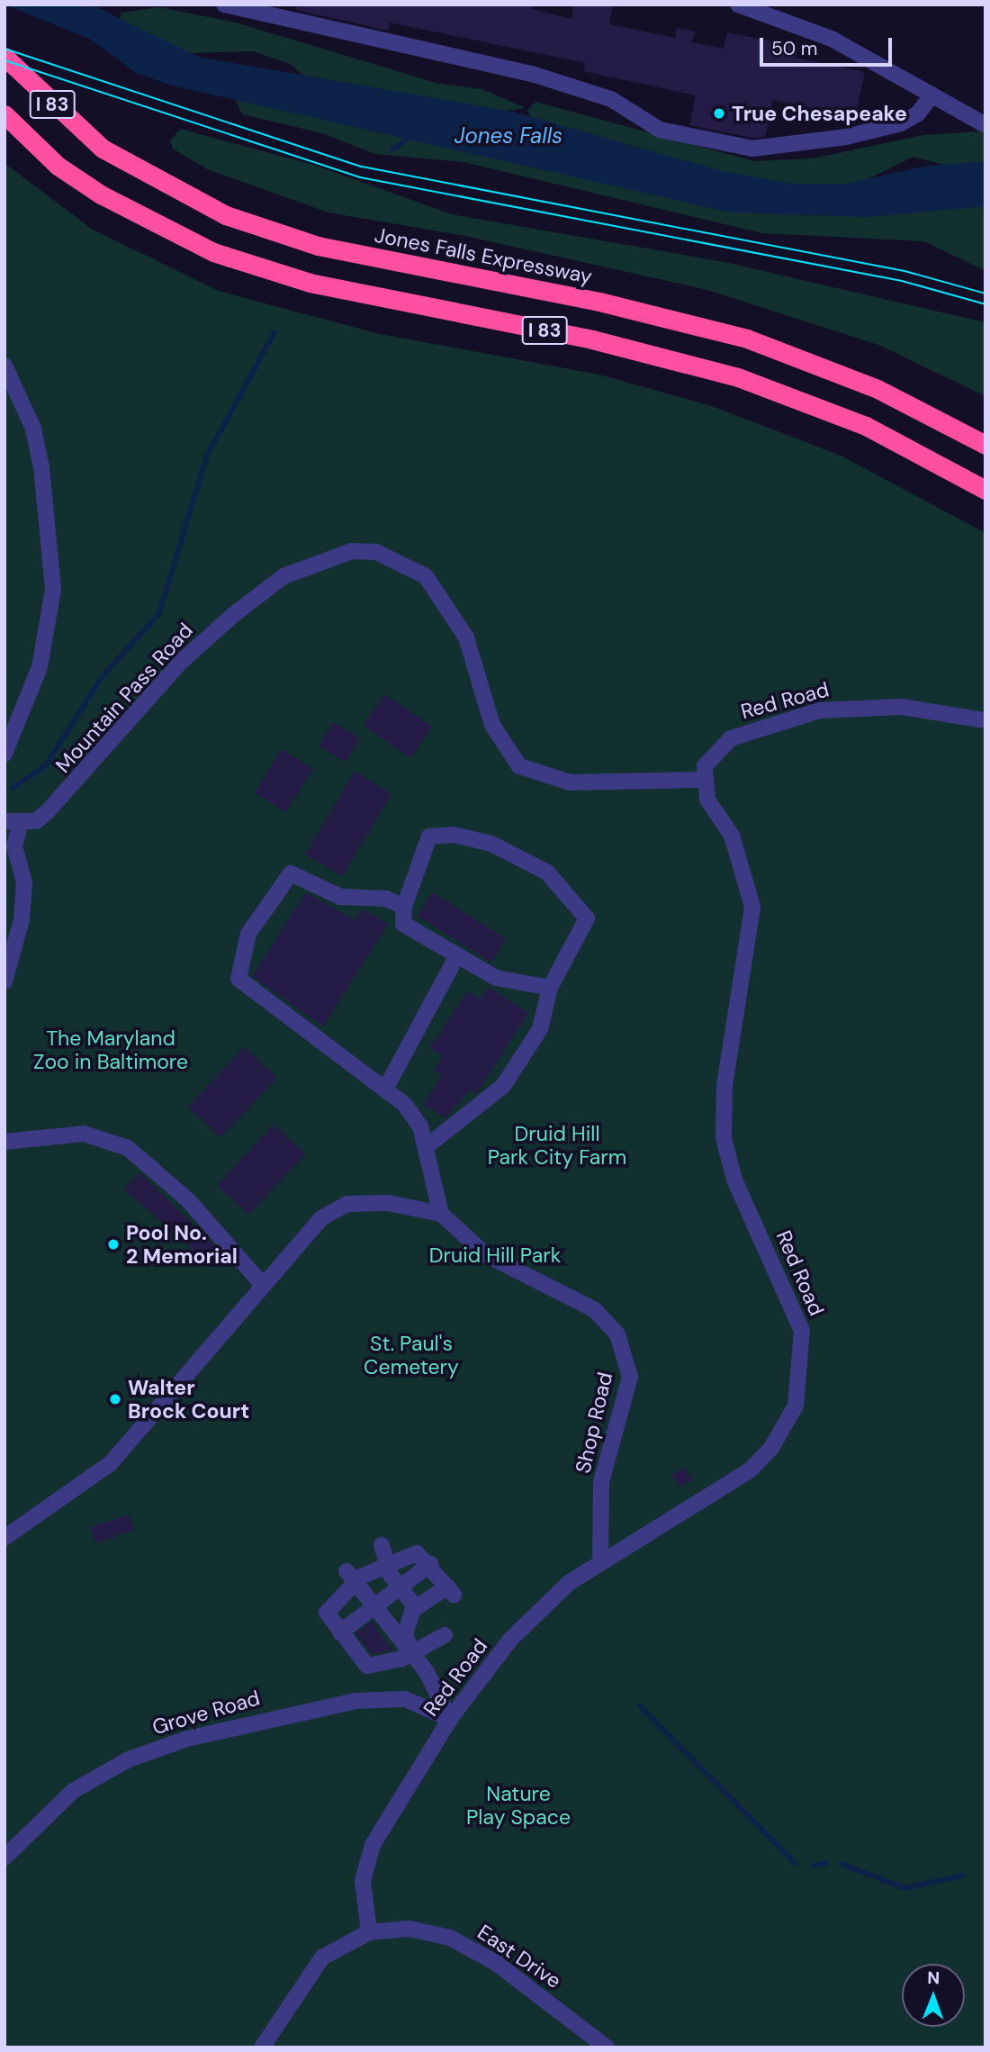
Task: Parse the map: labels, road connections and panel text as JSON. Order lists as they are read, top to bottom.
{
  "streets": {
    "highway": ["I 83", "Jones Falls Expressway"],
    "street": [
      "Mountain Pass Road",
      "Red Road",
      "Shop Road",
      "Grove Road",
      "East Drive"
    ]
  },
  "crossings": [
    ["Mountain Pass Road", "Red Road"],
    ["Red Road", "Shop Road"],
    ["Red Road", "Grove Road"],
    ["Red Road", "East Drive"]
  ],
  "water": ["Jones Falls"],
  "parks": [
    "The Maryland Zoo in Baltimore",
    "Druid Hill Park City Farm",
    "Druid Hill Park",
    "St. Paul's Cemetery",
    "Nature Play Space"
  ],
  "places": ["True Chesapeake", "Pool No. 2 Memorial", "Walter Brock Court"],
  "scale_bar": "50 m",
  "north": "top"
}
